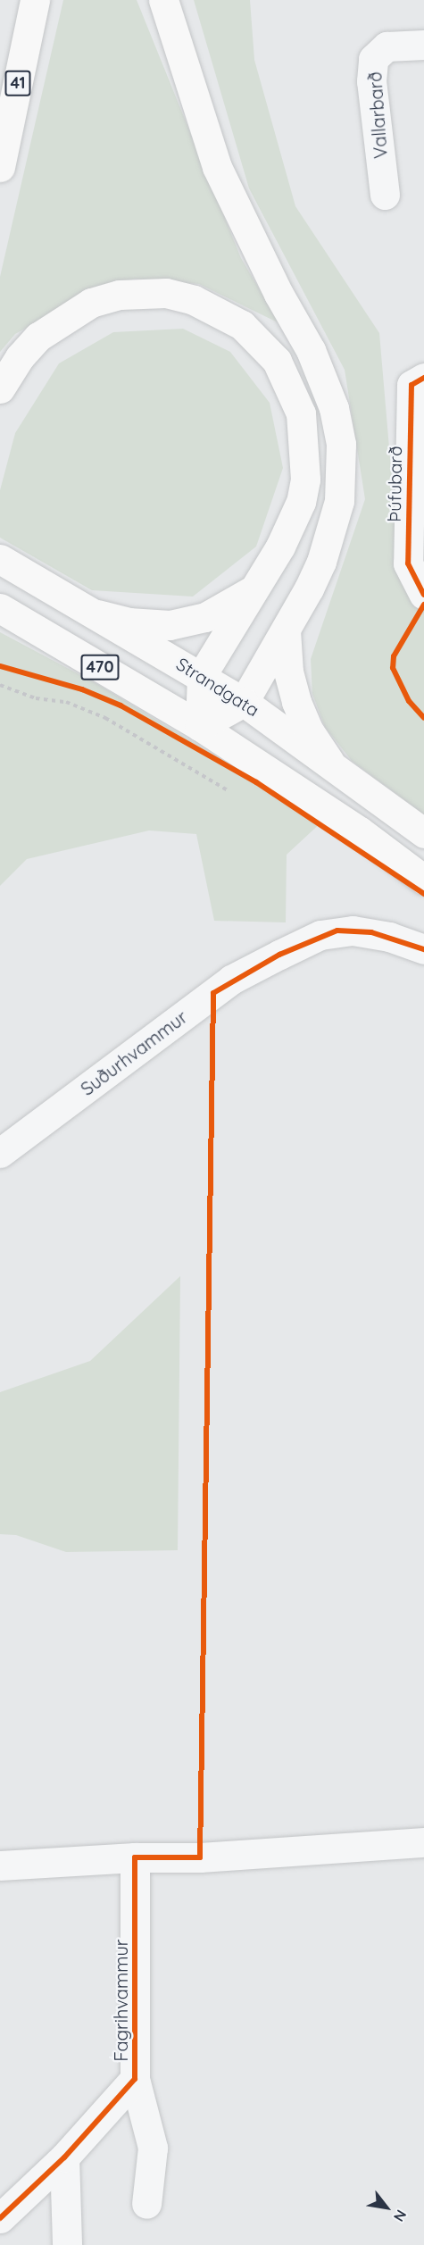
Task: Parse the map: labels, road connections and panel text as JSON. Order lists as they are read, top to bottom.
{
  "streets": {
    "main road": ["41", "470", "Strandgata"],
    "street": [
      "Vallarbarð",
      "Þúfubarð",
      "Suðurhvammur",
      "Fagrihvammur"
    ]
  },
  "north": "bottom right"
}
